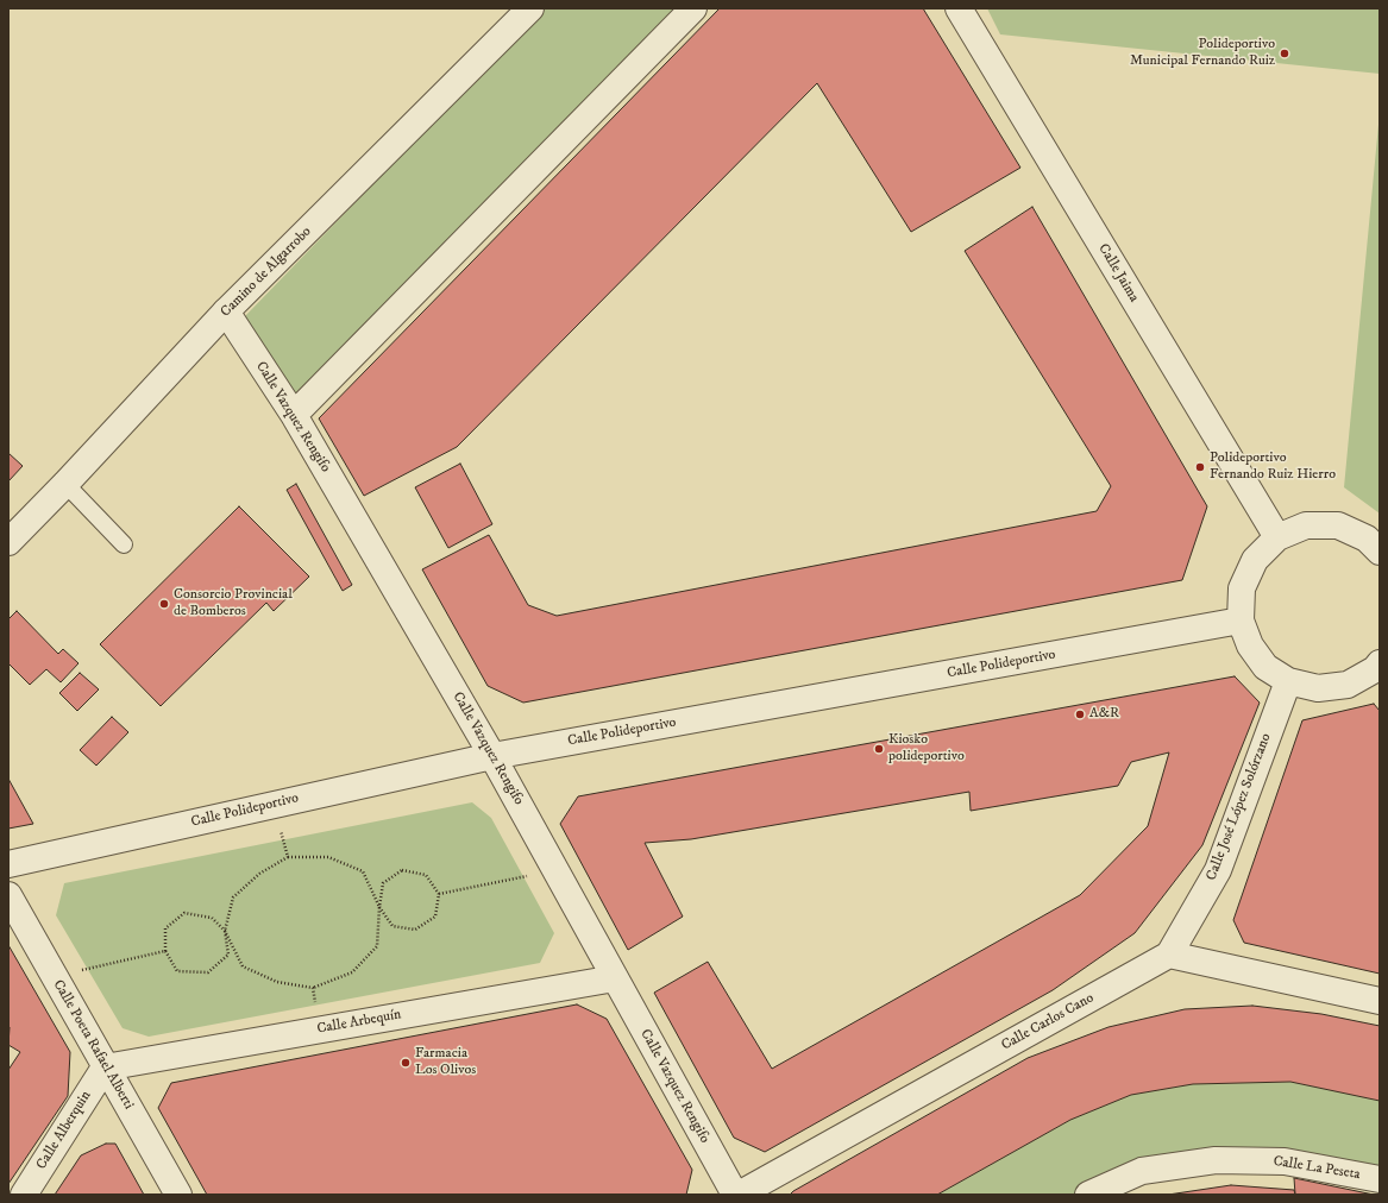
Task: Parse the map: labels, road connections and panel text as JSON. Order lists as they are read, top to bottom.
{
  "streets": {
    "street": [
      "Camino de Algarrobo",
      "Calle Jaima",
      "Calle Vazquez Rengifo",
      "Calle Polideportivo",
      "Calle José López Solórzano",
      "Calle Arbequín",
      "Calle Carlos Cano",
      "Calle Poeta Rafael Alberti",
      "Calle Alberquin",
      "Calle La Peseta"
    ]
  },
  "crossings": [
    ["Camino de Algarrobo", "Calle Vazquez Rengifo"],
    ["Calle Vazquez Rengifo", "Calle Polideportivo"],
    ["Calle Vazquez Rengifo", "Calle Arbequín"],
    ["Calle Vazquez Rengifo", "Calle Carlos Cano"],
    ["Calle José López Solórzano", "Calle Carlos Cano"],
    ["Calle Arbequín", "Calle Poeta Rafael Alberti"],
    ["Calle Arbequín", "Calle Alberquin"],
    ["Calle Poeta Rafael Alberti", "Calle Alberquin"]
  ],
  "places": [
    "Polideportivo Municipal Fernando Ruiz",
    "Polideportivo Fernando Ruiz Hierro",
    "Consorcio Provincial de Bomberos",
    "A&R",
    "Kiosko polideportivo",
    "Farmacia Los Olivos"
  ]
}
